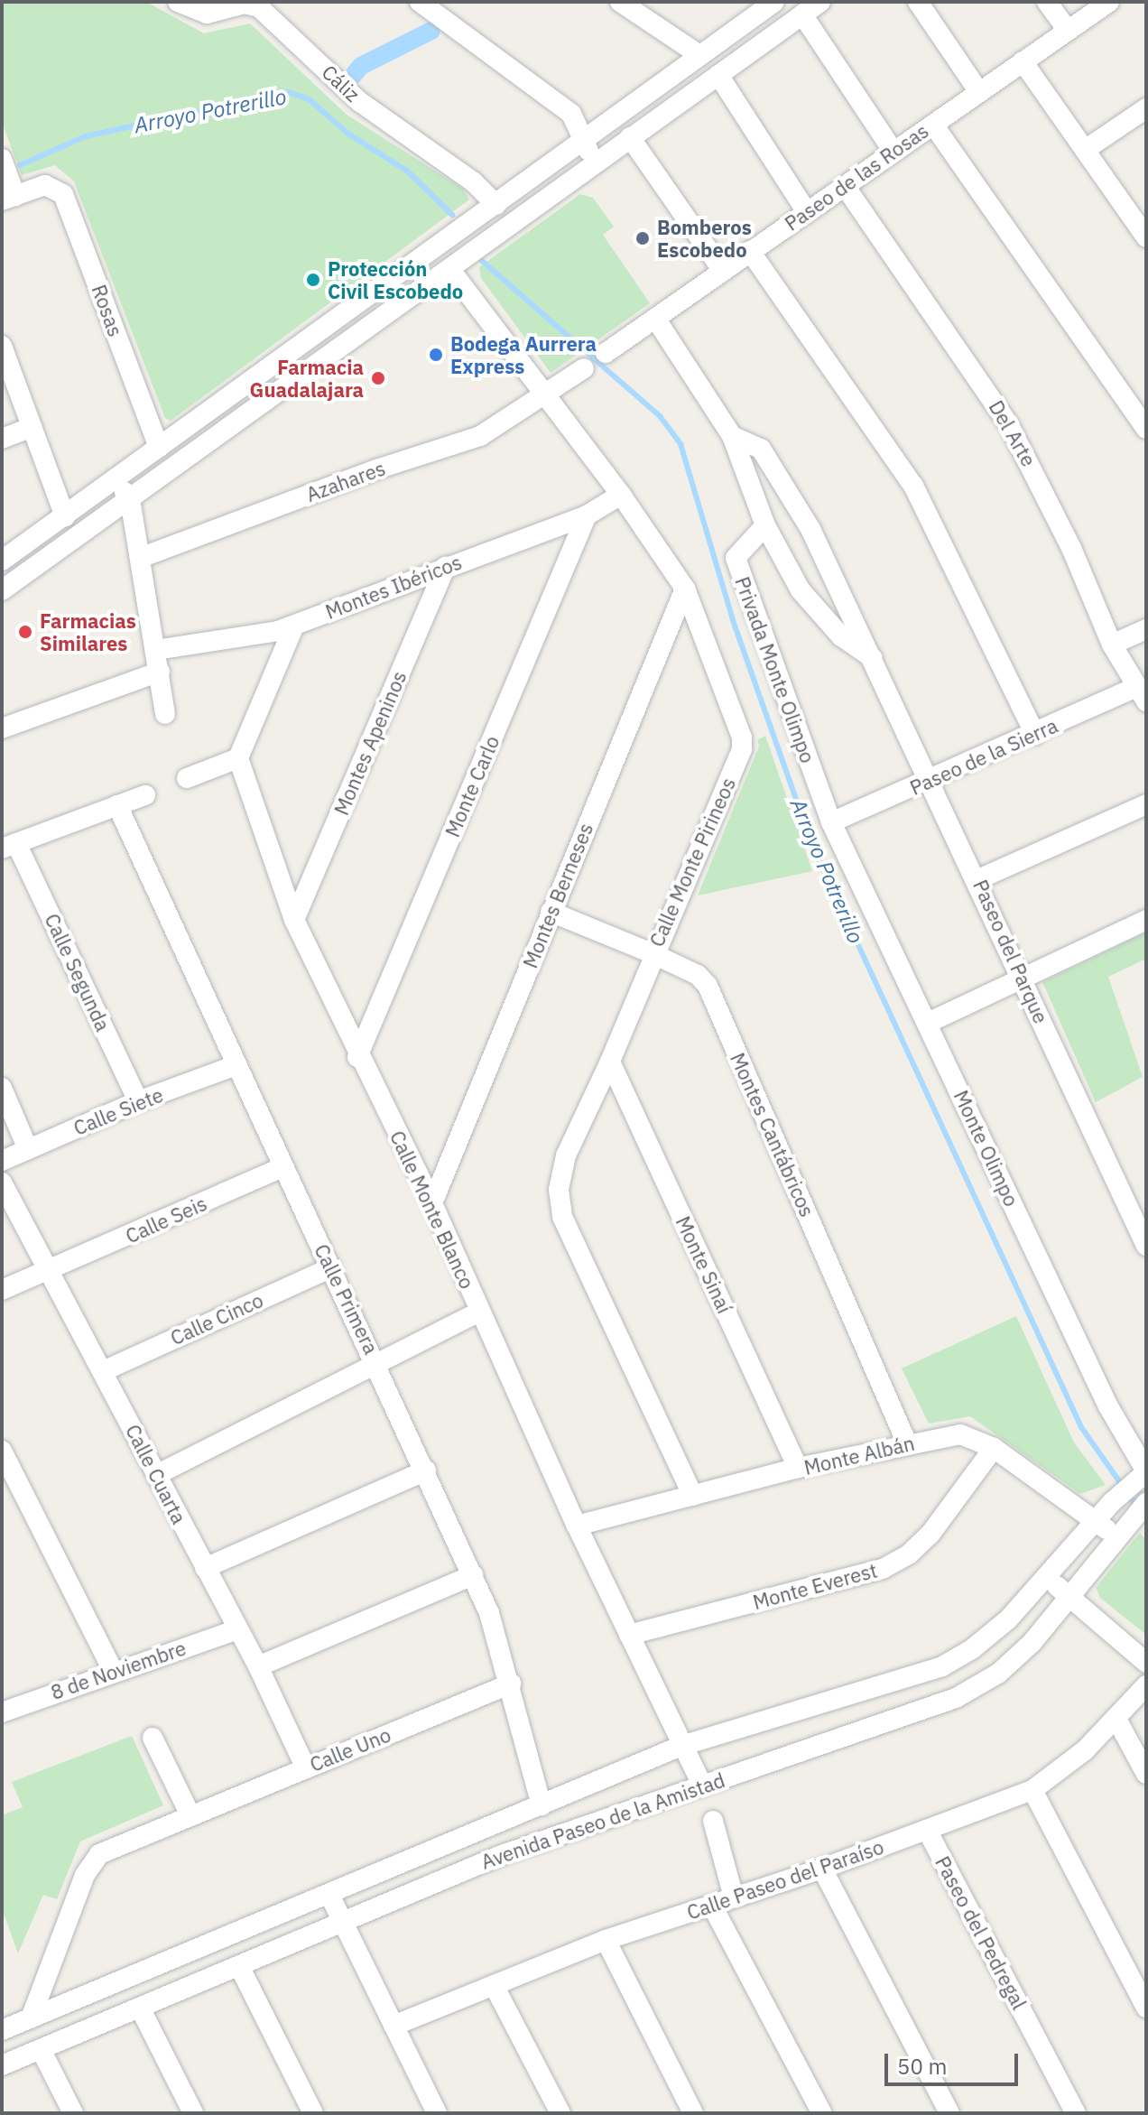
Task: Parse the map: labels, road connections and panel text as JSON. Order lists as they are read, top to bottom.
{
  "streets": {
    "street": [
      "Cáliz",
      "Paseo de las Rosas",
      "Rosas",
      "Del Arte",
      "Azahares",
      "Montes Ibéricos",
      "Privada Monte Olimpo",
      "Montes Apeninos",
      "Paseo de la Sierra",
      "Monte Carlo",
      "Calle Monte Pirineos",
      "Montes Berneses",
      "Paseo del Parque",
      "Calle Segunda",
      "Calle Siete",
      "Montes Cantábricos",
      "Monte Olimpo",
      "Calle Monte Blanco",
      "Calle Seis",
      "Monte Sinaí",
      "Calle Primera",
      "Calle Cinco",
      "Monte Albán",
      "Calle Cuarta",
      "Monte Everest",
      "8 de Noviembre",
      "Calle Uno",
      "Avenida Paseo de la Amistad",
      "Calle Paseo del Paraíso",
      "Paseo del Pedregal"
    ]
  },
  "crossings": [
    ["Paseo de las Rosas", "Del Arte"],
    ["Paseo de las Rosas", "Paseo del Parque"],
    ["Del Arte", "Paseo de la Sierra"],
    ["Azahares", "Calle Monte Pirineos"],
    ["Montes Ibéricos", "Montes Apeninos"],
    ["Montes Ibéricos", "Monte Carlo"],
    ["Montes Ibéricos", "Calle Monte Pirineos"],
    ["Privada Monte Olimpo", "Paseo de la Sierra"],
    ["Privada Monte Olimpo", "Paseo del Parque"],
    ["Privada Monte Olimpo", "Monte Olimpo"],
    ["Montes Apeninos", "Calle Monte Blanco"],
    ["Paseo de la Sierra", "Paseo del Parque"],
    ["Paseo de la Sierra", "Monte Olimpo"],
    ["Monte Carlo", "Calle Monte Blanco"],
    ["Calle Monte Pirineos", "Montes Berneses"],
    ["Calle Monte Pirineos", "Montes Cantábricos"],
    ["Calle Monte Pirineos", "Monte Sinaí"],
    ["Calle Monte Pirineos", "Monte Albán"],
    ["Montes Berneses", "Montes Cantábricos"],
    ["Montes Berneses", "Calle Monte Blanco"],
    ["Calle Segunda", "Calle Siete"],
    ["Calle Siete", "Calle Primera"],
    ["Montes Cantábricos", "Monte Albán"],
    ["Monte Olimpo", "Avenida Paseo de la Amistad"],
    ["Calle Monte Blanco", "Monte Albán"],
    ["Calle Monte Blanco", "Monte Everest"],
    ["Calle Monte Blanco", "Avenida Paseo de la Amistad"],
    ["Calle Seis", "Calle Primera"],
    ["Calle Seis", "Calle Cuarta"],
    ["Monte Sinaí", "Monte Albán"],
    ["Calle Primera", "Calle Cinco"],
    ["Calle Primera", "Calle Uno"],
    ["Calle Primera", "Avenida Paseo de la Amistad"],
    ["Calle Cinco", "Calle Cuarta"],
    ["Monte Albán", "Monte Everest"],
    ["Monte Albán", "Avenida Paseo de la Amistad"],
    ["Calle Cuarta", "8 de Noviembre"],
    ["Calle Cuarta", "Calle Uno"],
    ["Calle Uno", "Avenida Paseo de la Amistad"],
    ["Calle Paseo del Paraíso", "Paseo del Pedregal"]
  ],
  "water": ["Arroyo Potrerillo"],
  "places": [
    "Bomberos Escobedo",
    "Protección Civil Escobedo",
    "Bodega Aurrera Express",
    "Farmacia Guadalajara",
    "Farmacias Similares"
  ],
  "scale_bar": "50 m"
}
